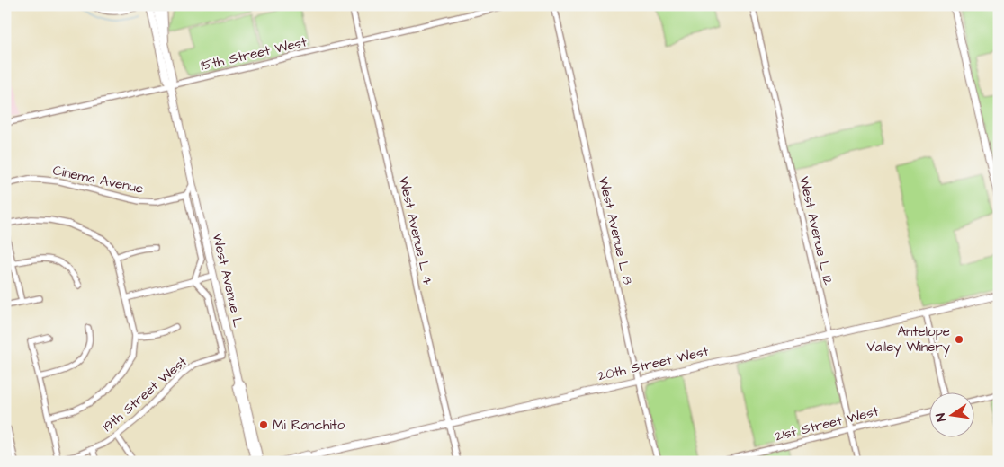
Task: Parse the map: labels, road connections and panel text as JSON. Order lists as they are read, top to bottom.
{
  "streets": {
    "main road": ["West Avenue L", "20th Street West"],
    "street": [
      "15th Street West",
      "Cinema Avenue",
      "West Avenue L 4",
      "West Avenue L 8",
      "West Avenue L 12",
      "19th Street West",
      "21st Street West"
    ]
  },
  "crossings": [
    ["15th Street West", "West Avenue L 4"],
    ["15th Street West", "West Avenue L"],
    ["Cinema Avenue", "West Avenue L"],
    ["West Avenue L 4", "20th Street West"],
    ["West Avenue L 8", "20th Street West"],
    ["West Avenue L 12", "20th Street West"],
    ["West Avenue L 12", "21st Street West"],
    ["West Avenue L", "19th Street West"]
  ],
  "places": ["Antelope Valley Winery", "Mi Ranchito"],
  "north": "left"
}
